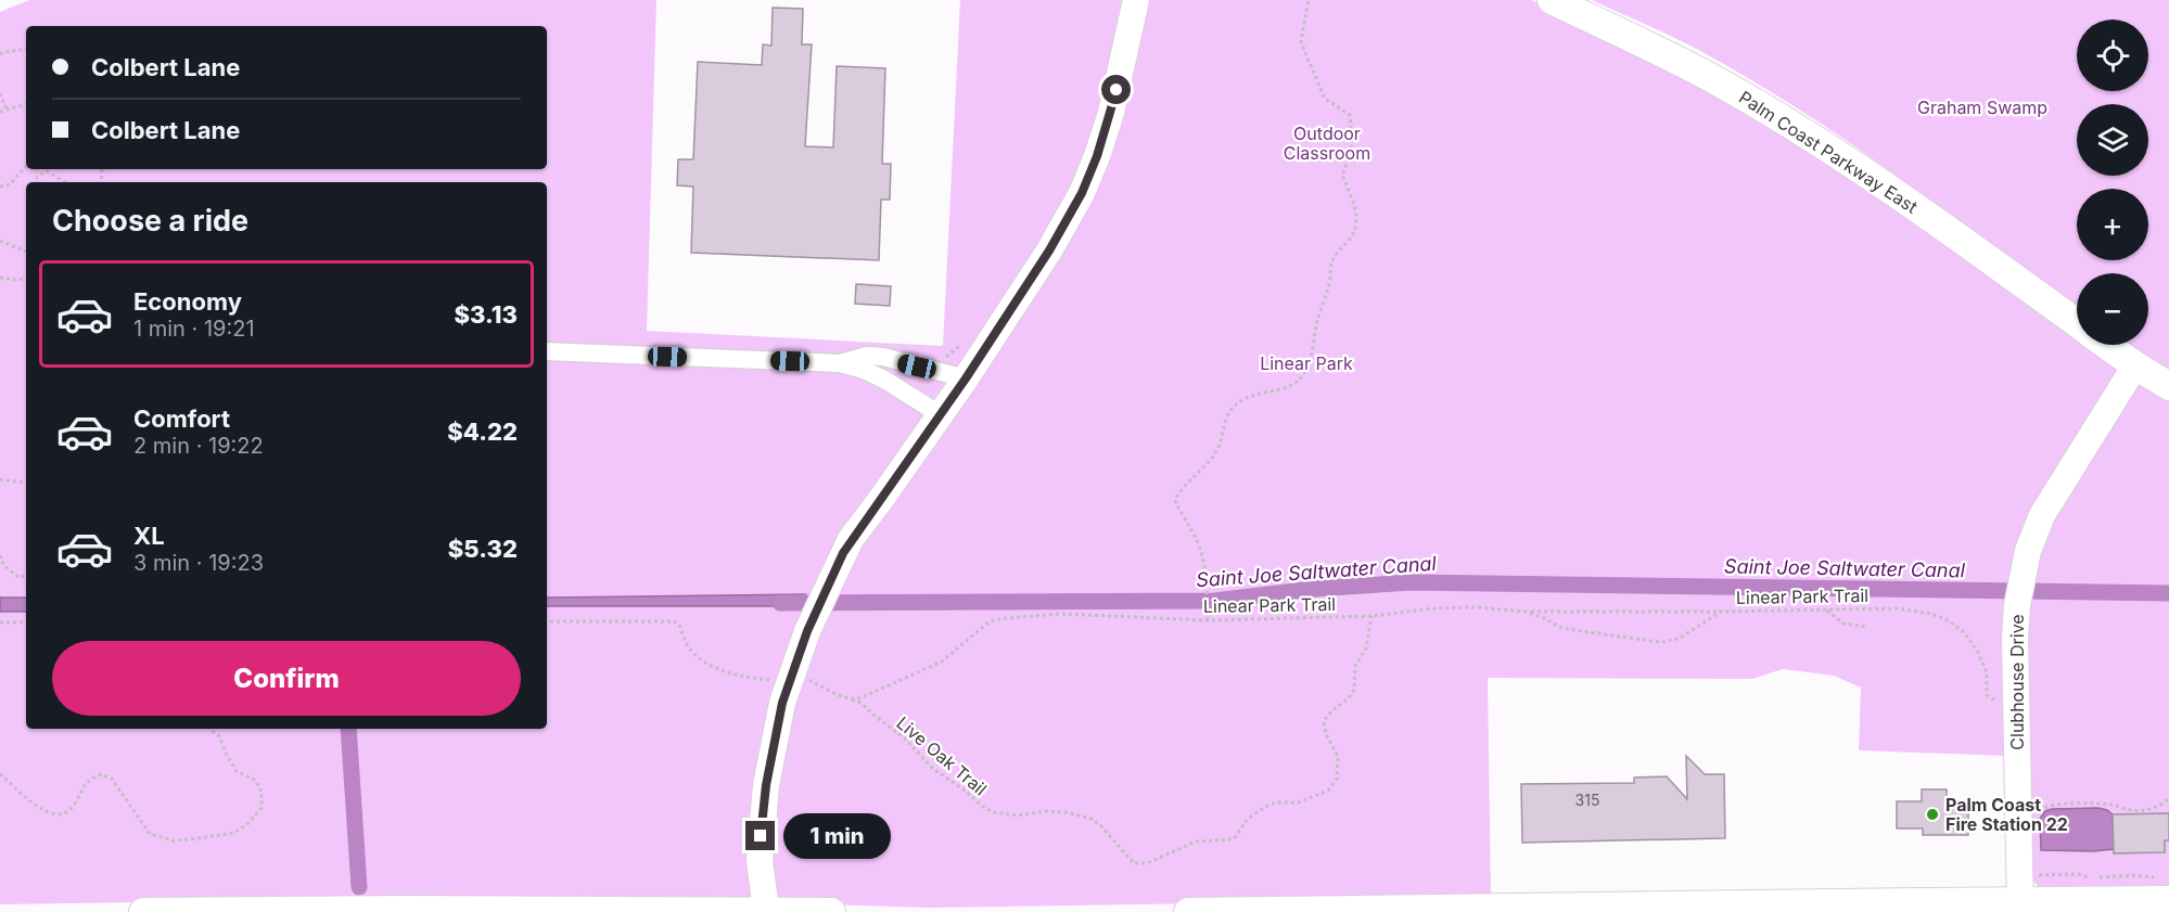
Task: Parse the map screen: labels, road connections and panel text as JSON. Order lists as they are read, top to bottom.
{
  "streets": {
    "main road": ["Palm Coast Parkway East"],
    "street": ["Clubhouse Drive"],
    "path": ["Linear Park Trail", "Live Oak Trail"]
  },
  "crossings": [
    ["Palm Coast Parkway East", "Clubhouse Drive"],
    ["Linear Park Trail", "Live Oak Trail"]
  ],
  "water": ["Saint Joe Saltwater Canal"],
  "parks": ["Graham Swamp", "Outdoor Classroom", "Linear Park"],
  "places": ["Palm Coast Fire Station 22"],
  "house_numbers": ["315"],
  "page": {
    "map_buttons": ["+", "−"],
    "banner": ["Colbert Lane", "Colbert Lane"],
    "heading": "Choose a ride",
    "list": [
      {
        "name": "Economy",
        "note": "1 min · 19:21",
        "value": "$3.13"
      },
      {
        "name": "Comfort",
        "note": "2 min · 19:22",
        "value": "$4.22"
      },
      {
        "name": "XL",
        "note": "3 min · 19:23",
        "value": "$5.32"
      }
    ],
    "buttons": "Confirm",
    "bubble": "1 min"
  }
}
